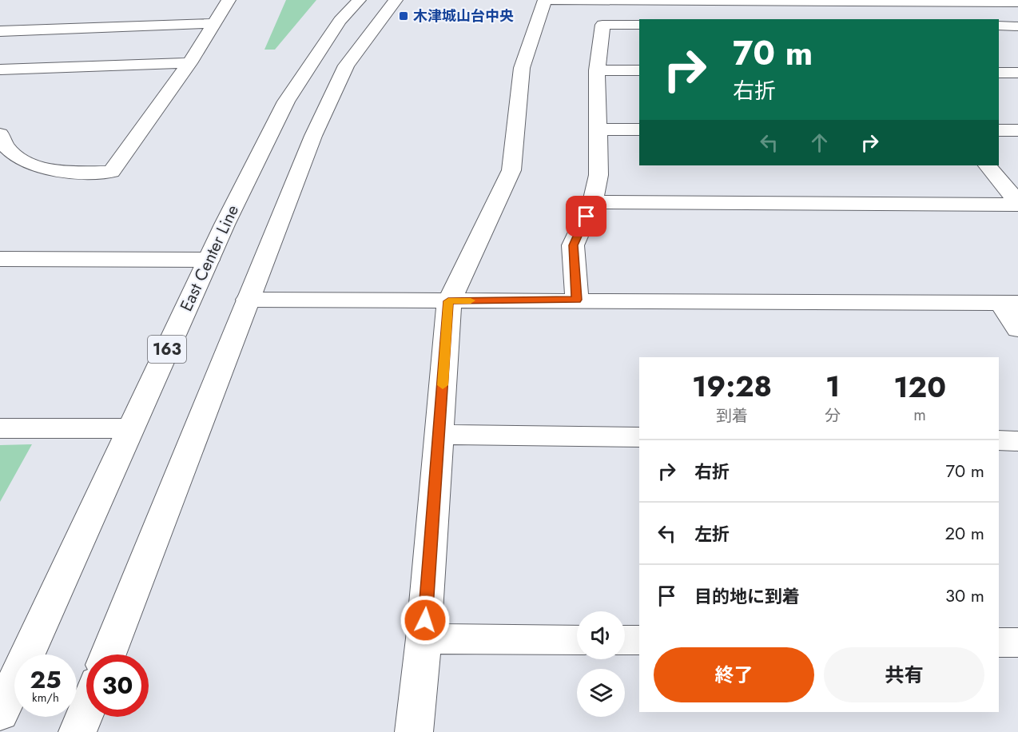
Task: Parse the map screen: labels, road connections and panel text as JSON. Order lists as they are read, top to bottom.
{
  "streets": {
    "main road": ["East Center Line", "163"]
  },
  "places": {
    "transit": ["木津城山台中央"]
  },
  "page": {
    "turn": ["70 m", "右折"],
    "eta": [
      "19:28",
      "到着",
      "1",
      "分",
      "120",
      "m"
    ],
    "list": [
      {
        "name": "右折",
        "value": "70 m"
      },
      {
        "name": "左折",
        "value": "20 m"
      },
      {
        "name": "目的地に到着",
        "value": "30 m"
      }
    ],
    "buttons": ["終了", "共有"],
    "speed": "25 km/h",
    "limit": "30"
  }
}
